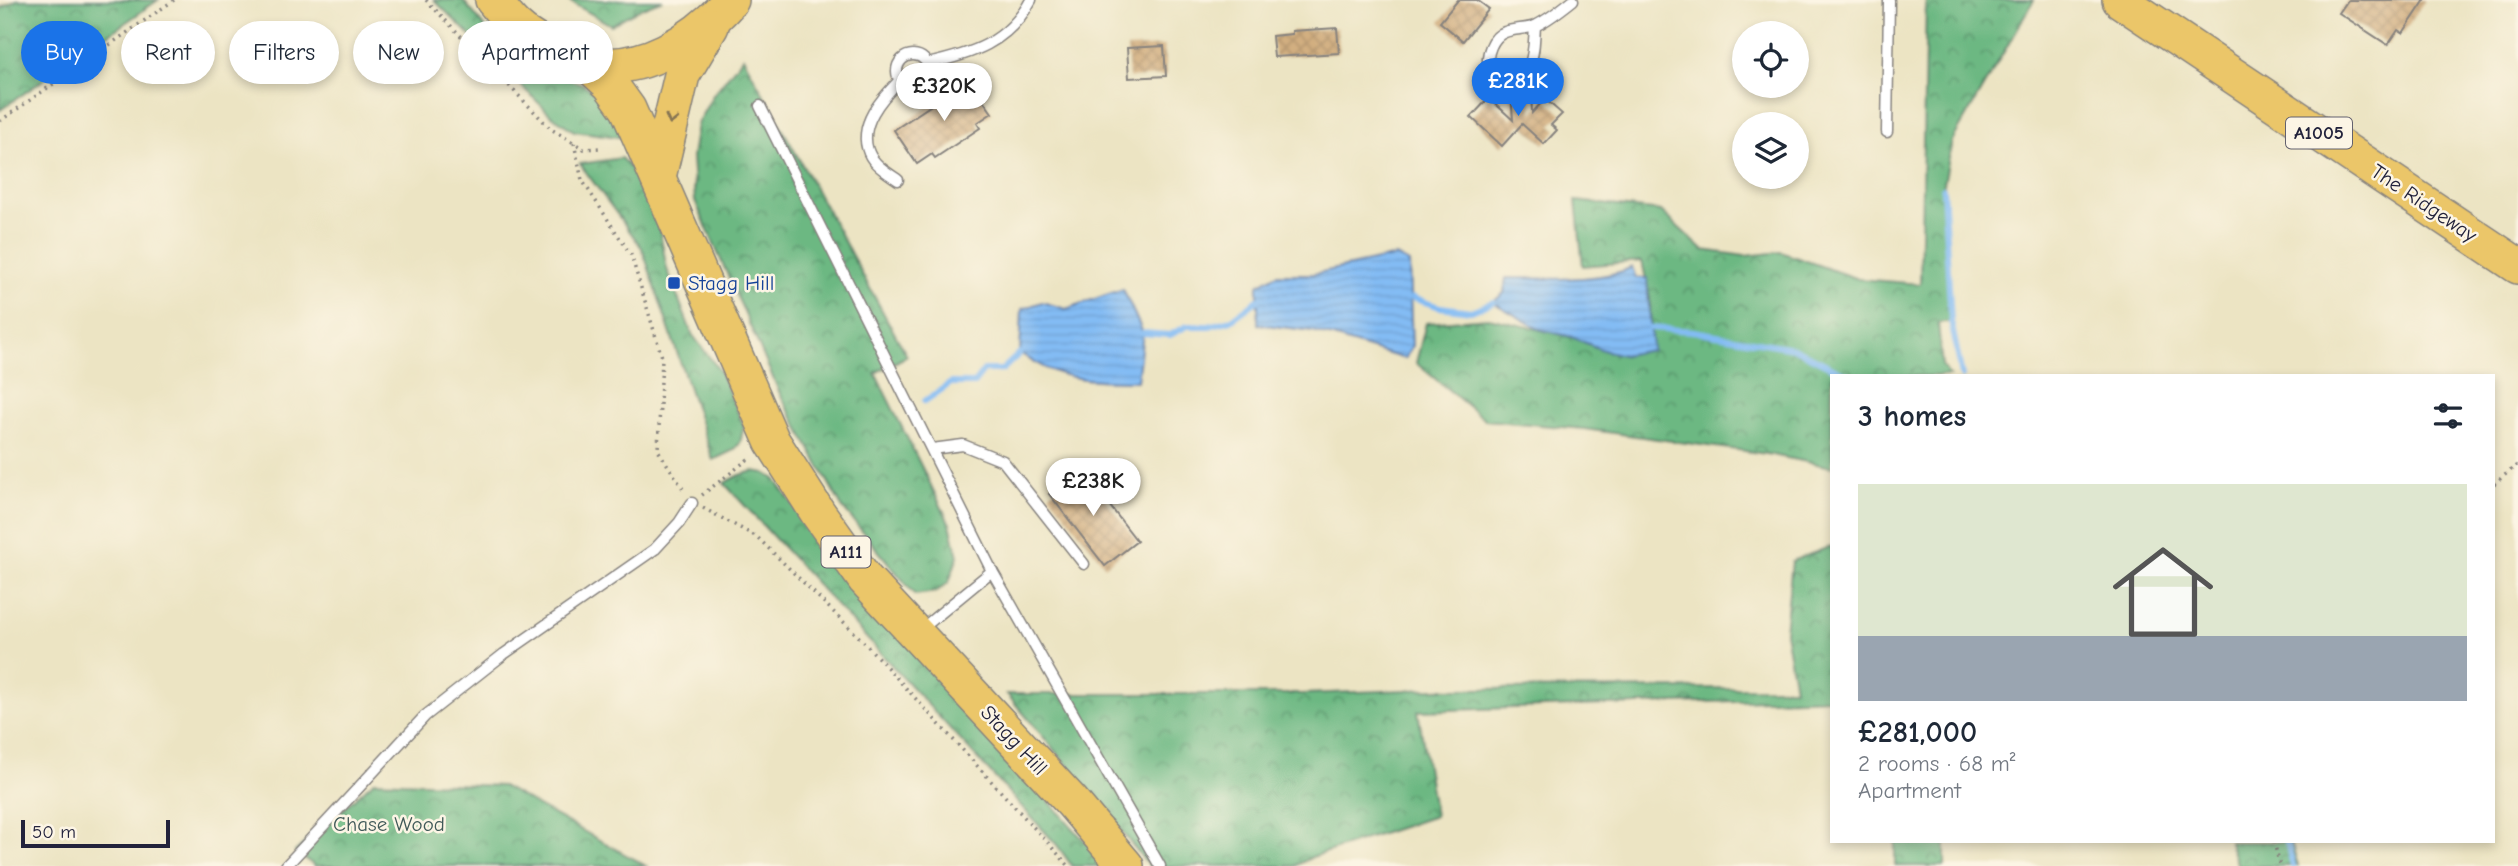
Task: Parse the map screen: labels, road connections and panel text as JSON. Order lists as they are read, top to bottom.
{
  "streets": {
    "main road": [
      "A1005",
      "The Ridgeway",
      "A111",
      "Stagg Hill"
    ]
  },
  "parks": ["Chase Wood"],
  "places": {
    "transit": ["Stagg Hill"]
  },
  "scale_bar": "50 m",
  "page": {
    "chip": [
      "Buy",
      "Rent",
      "Filters",
      "New",
      "Apartment"
    ],
    "price": ["£281K", "£320K", "£238K"],
    "heading": "3 homes",
    "list": [
      {
        "name": "£281,000",
        "note": "2 rooms · 68 m² · Apartment"
      }
    ],
    "scale": "50 m"
  }
}
